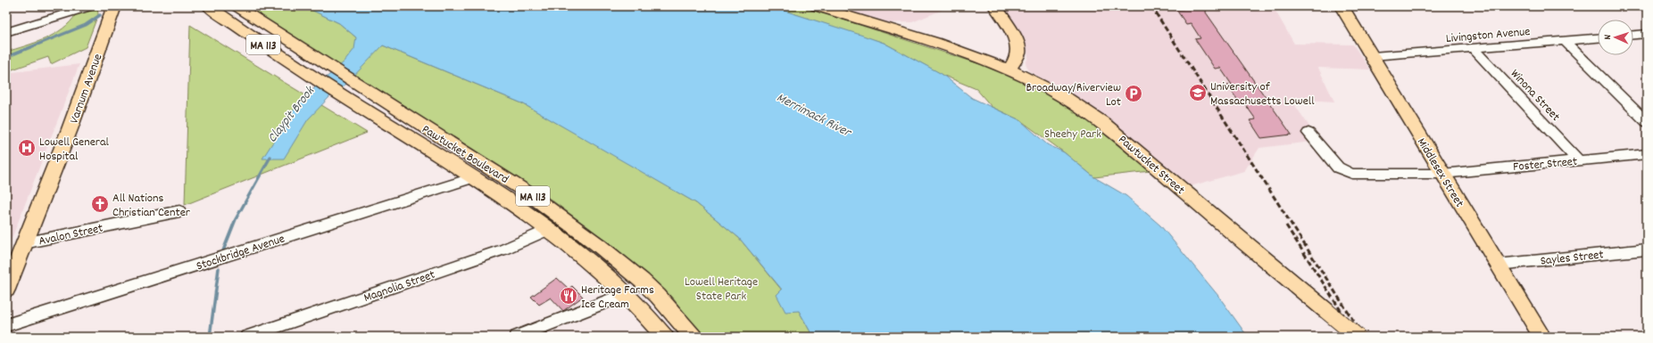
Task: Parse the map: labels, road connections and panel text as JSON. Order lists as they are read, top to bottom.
{
  "streets": {
    "main road": [
      "MA 113",
      "Varnum Avenue",
      "Pawtucket Boulevard",
      "Pawtucket Street",
      "Middlesex Street"
    ],
    "street": [
      "Livingston Avenue",
      "Winona Street",
      "Foster Street",
      "Avalon Street",
      "Stockbridge Avenue",
      "Sayles Street",
      "Magnolia Street"
    ]
  },
  "crossings": [
    ["Livingston Avenue", "Winona Street"],
    ["Livingston Avenue", "Middlesex Street"],
    ["Varnum Avenue", "Avalon Street"],
    ["Winona Street", "Foster Street"],
    ["Pawtucket Boulevard", "Stockbridge Avenue"],
    ["Pawtucket Boulevard", "Magnolia Street"],
    ["Foster Street", "Middlesex Street"],
    ["Middlesex Street", "Sayles Street"]
  ],
  "water": ["Claypit Brook", "Merrimack River"],
  "parks": ["Sheehy Park", "Lowell Heritage State Park"],
  "places": {
    "school or university": ["University of Massachusetts Lowell"],
    "parking": ["Broadway/Riverview Lot"],
    "hospital": ["Lowell General Hospital"],
    "church": ["All Nations Christian Center"],
    "restaurant": ["Heritage Farms Ice Cream"]
  },
  "north": "left"
}
